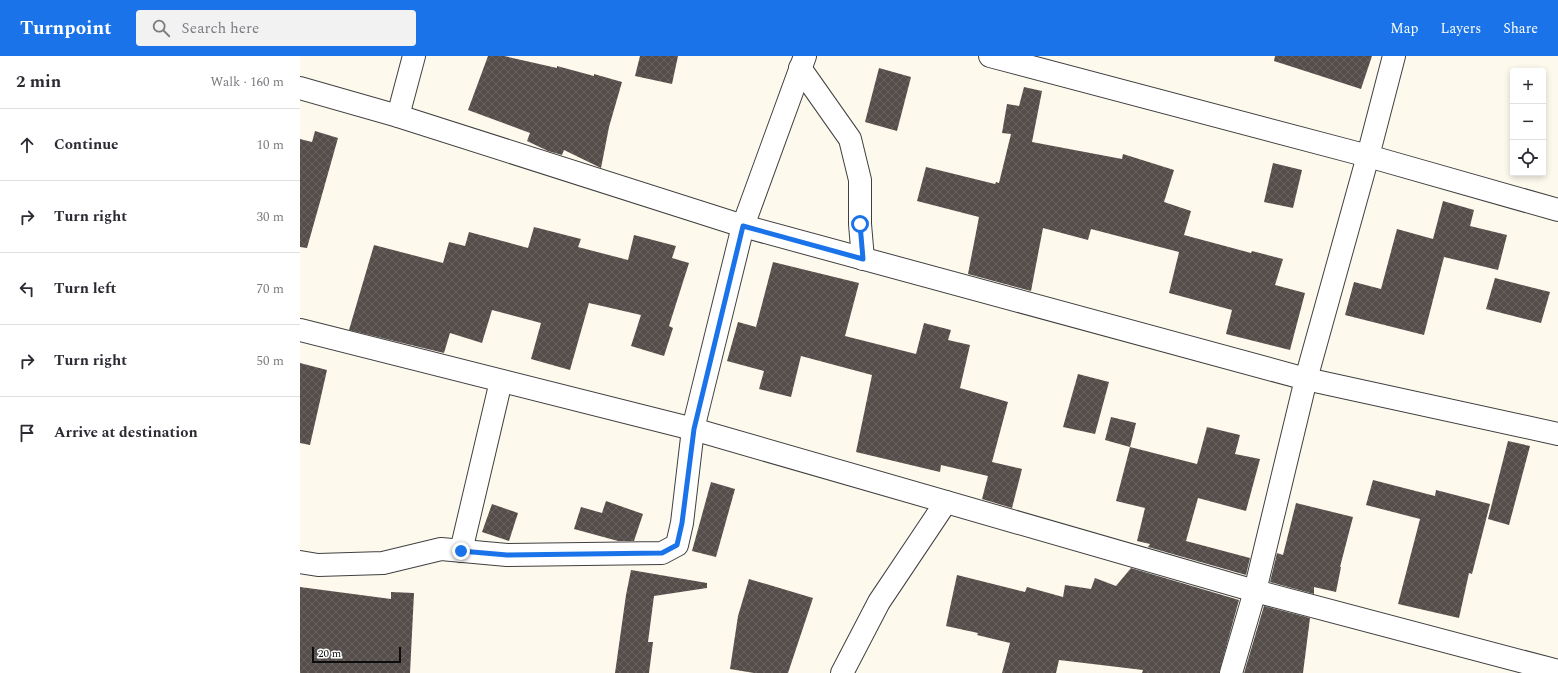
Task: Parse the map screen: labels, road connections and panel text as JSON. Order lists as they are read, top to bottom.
{
  "scale_bar": "20 m",
  "page": {
    "header": "Turnpoint",
    "search": "Search here",
    "nav": ["Map", "Layers", "Share"],
    "heading": ["2 min", "Walk · 160 m"],
    "map_buttons": ["+", "−"],
    "list": [
      ["Continue", "10 m"],
      ["Turn right", "30 m"],
      ["Turn left", "70 m"],
      ["Turn right", "50 m"],
      "Arrive at destination"
    ],
    "scale": "20 m"
  }
}
